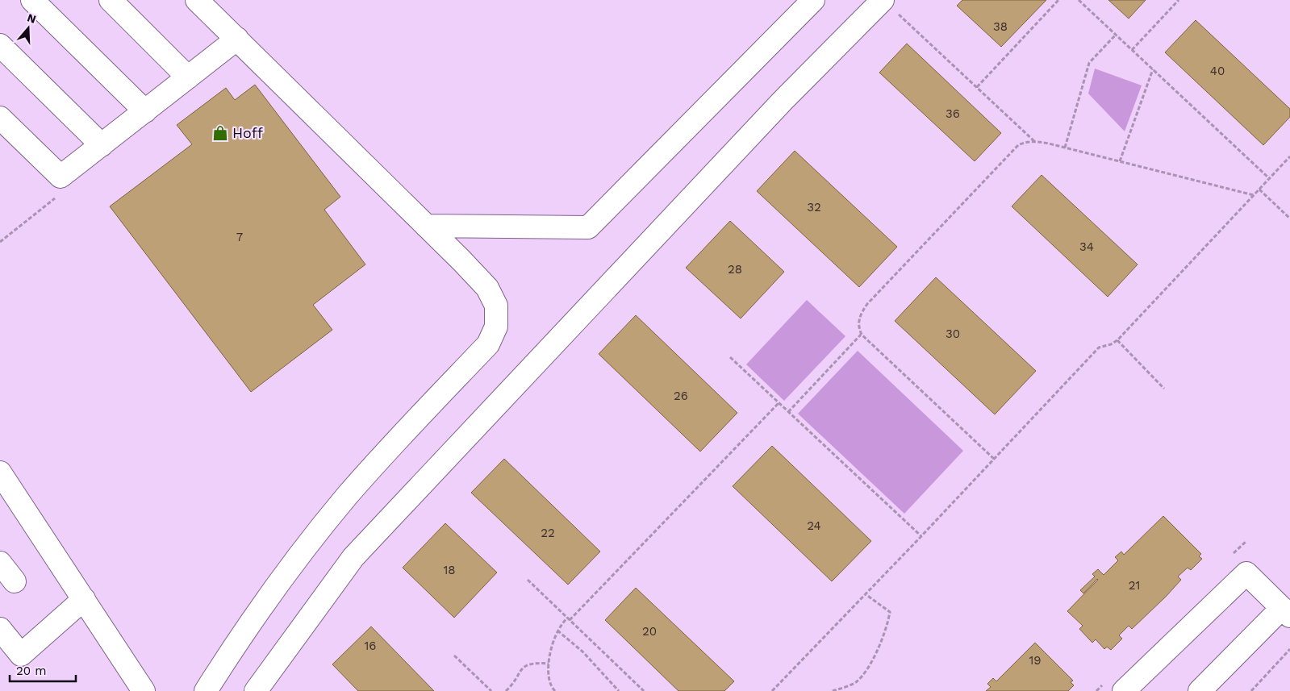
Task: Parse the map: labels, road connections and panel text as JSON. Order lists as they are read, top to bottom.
{
  "places": {
    "shop": ["Hoff"]
  },
  "house_numbers": [
    "38",
    "40",
    "36",
    "32",
    "7",
    "34",
    "28",
    "30",
    "26",
    "24",
    "22",
    "18",
    "21",
    "20",
    "16",
    "19"
  ],
  "scale_bar": "20 m",
  "north": "top"
}
